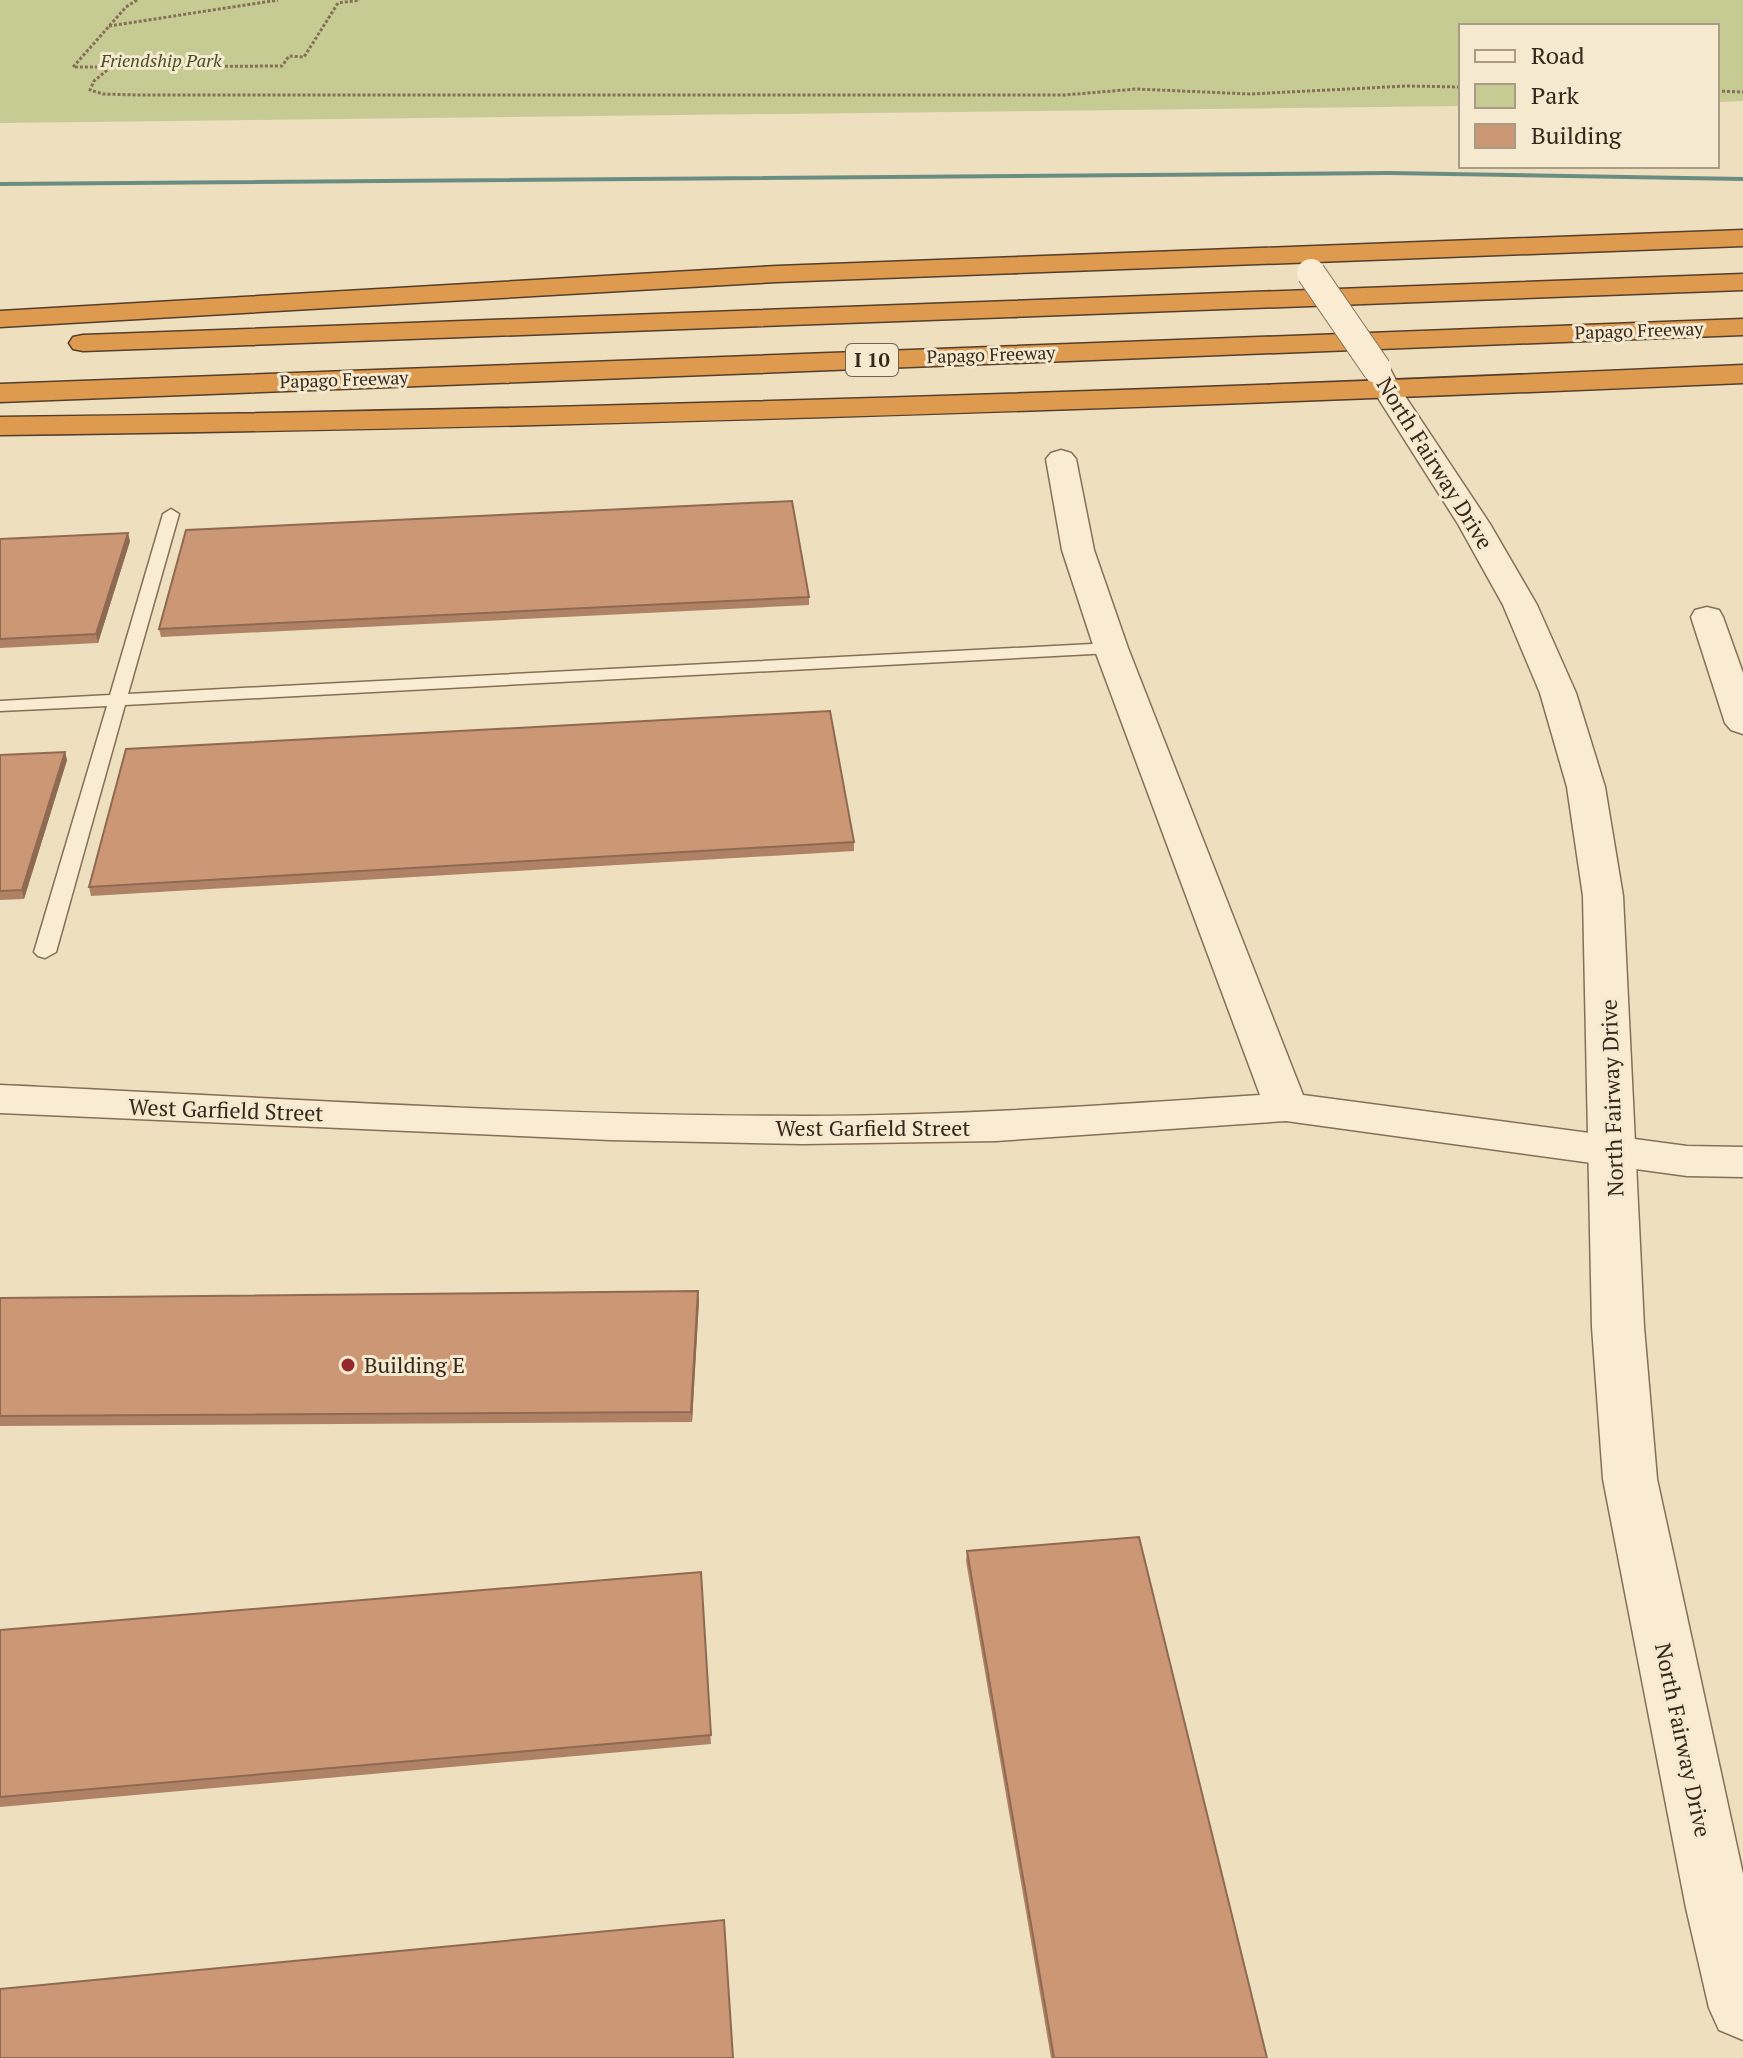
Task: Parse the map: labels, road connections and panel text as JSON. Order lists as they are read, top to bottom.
{
  "streets": {
    "highway": ["Papago Freeway", "I 10"],
    "street": ["North Fairway Drive", "West Garfield Street"]
  },
  "crossings": [
    ["North Fairway Drive", "West Garfield Street"]
  ],
  "parks": ["Friendship Park"],
  "places": ["Building E"],
  "legend": ["Road", "Park", "Building"]
}
